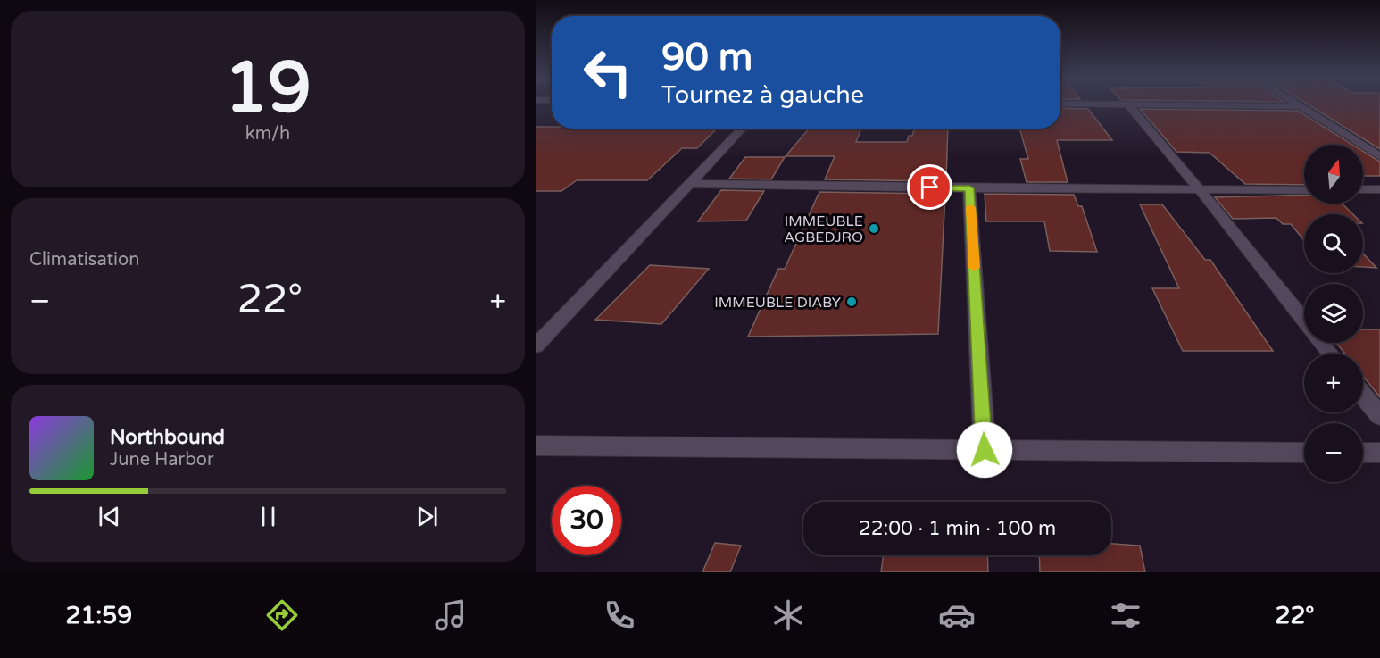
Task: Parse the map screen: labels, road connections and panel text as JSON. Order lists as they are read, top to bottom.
{
  "places": ["IMMEUBLE AGBEDJRO", "IMMEUBLE DIABY"],
  "north": "top",
  "page": {
    "tile": [
      ["19", "km/h"],
      "Climatisation"
    ],
    "turn": ["90 m", "Tournez à gauche"],
    "map_buttons": ["+", "−"],
    "heat": ["−", "22°", "+"],
    "song": ["Northbound", "June Harbor"],
    "limit": "30",
    "trip": "22:00 · 1 min · 100 m",
    "tabs": ["21:59", "22°"]
  }
}
